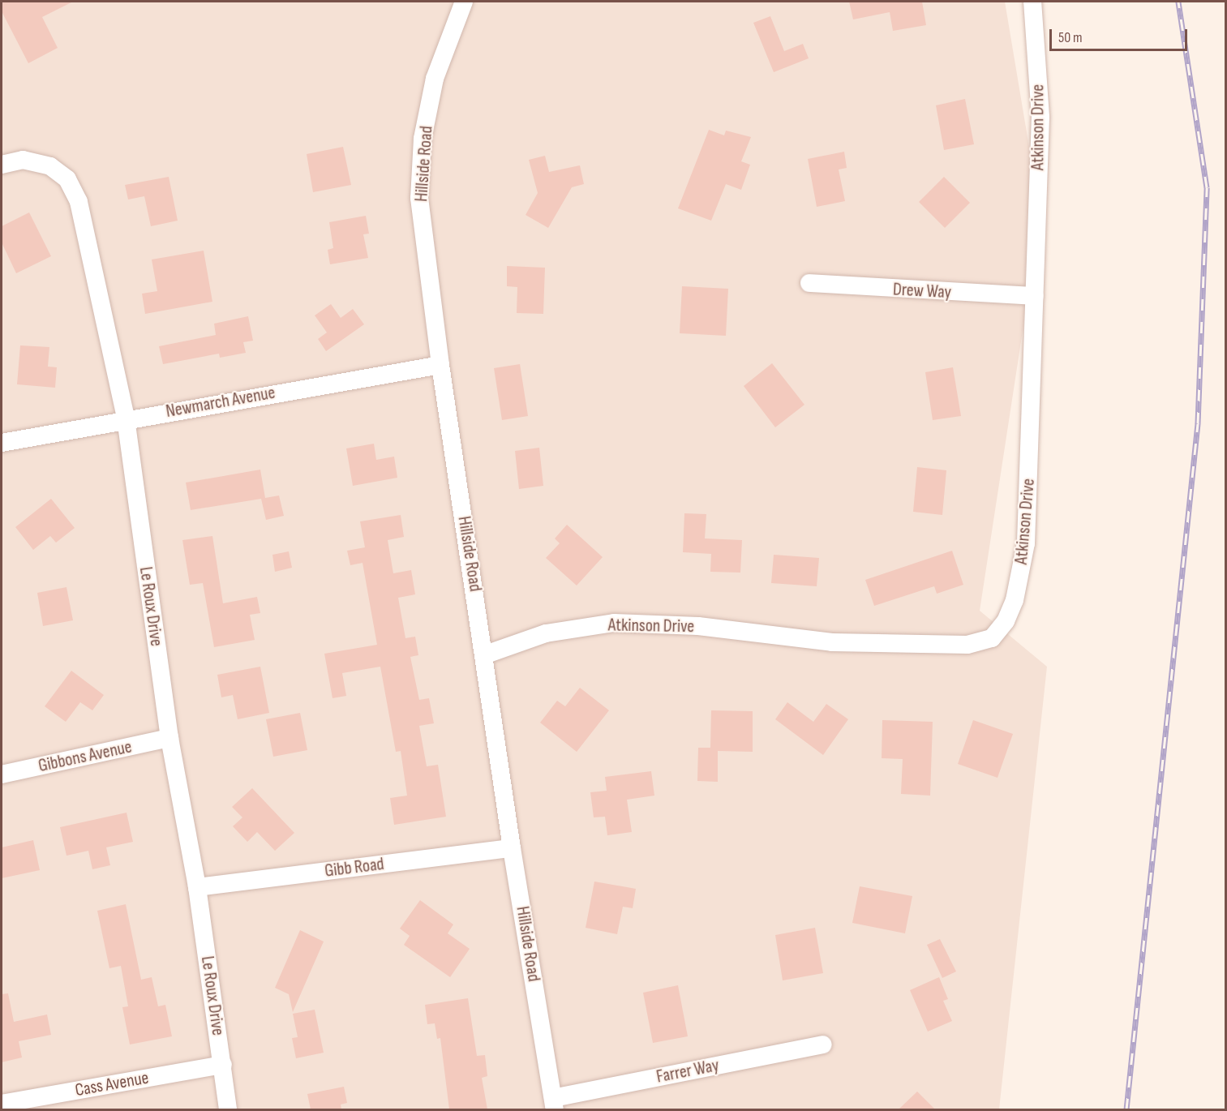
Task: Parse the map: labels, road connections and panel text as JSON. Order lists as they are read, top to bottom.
{
  "streets": {
    "street": [
      "Atkinson Drive",
      "Hillside Road",
      "Drew Way",
      "Newmarch Avenue",
      "Le Roux Drive",
      "Gibbons Avenue",
      "Gibb Road",
      "Farrer Way",
      "Cass Avenue"
    ]
  },
  "crossings": [
    ["Atkinson Drive", "Hillside Road"],
    ["Atkinson Drive", "Drew Way"],
    ["Hillside Road", "Newmarch Avenue"],
    ["Hillside Road", "Gibb Road"],
    ["Hillside Road", "Farrer Way"],
    ["Newmarch Avenue", "Le Roux Drive"],
    ["Le Roux Drive", "Gibbons Avenue"],
    ["Le Roux Drive", "Gibb Road"],
    ["Le Roux Drive", "Cass Avenue"]
  ],
  "scale_bar": "50 m"
}
